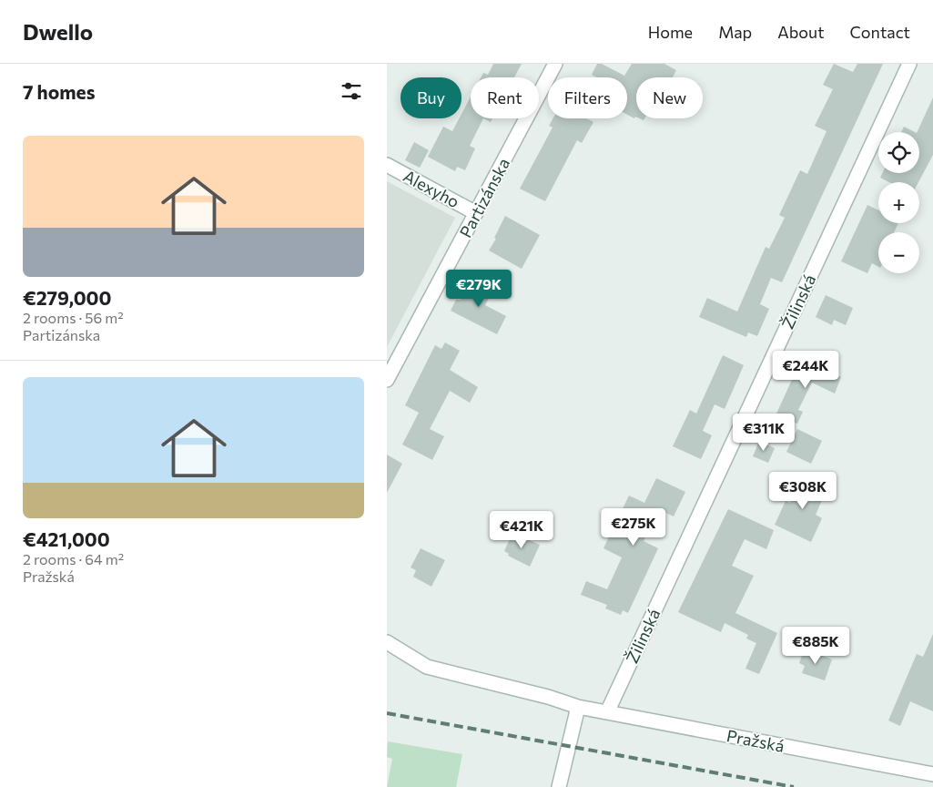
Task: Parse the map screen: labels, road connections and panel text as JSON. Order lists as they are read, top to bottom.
{
  "streets": {
    "street": [
      "Alexyho",
      "Partizánska",
      "Žilinská",
      "Pražská"
    ]
  },
  "crossings": [
    ["Alexyho", "Partizánska"],
    ["Žilinská", "Pražská"]
  ],
  "page": {
    "header": "Dwello",
    "nav": [
      "Home",
      "Map",
      "About",
      "Contact"
    ],
    "heading": "7 homes",
    "chip": [
      "Buy",
      "Rent",
      "Filters",
      "New"
    ],
    "list": [
      {
        "name": "€279,000",
        "note": "2 rooms · 56 m² · Partizánska"
      },
      {
        "name": "€421,000",
        "note": "2 rooms · 64 m² · Pražská"
      }
    ],
    "map_buttons": ["+", "−"],
    "price": [
      "€279K",
      "€244K",
      "€311K",
      "€308K",
      "€275K",
      "€421K",
      "€885K"
    ]
  }
}
